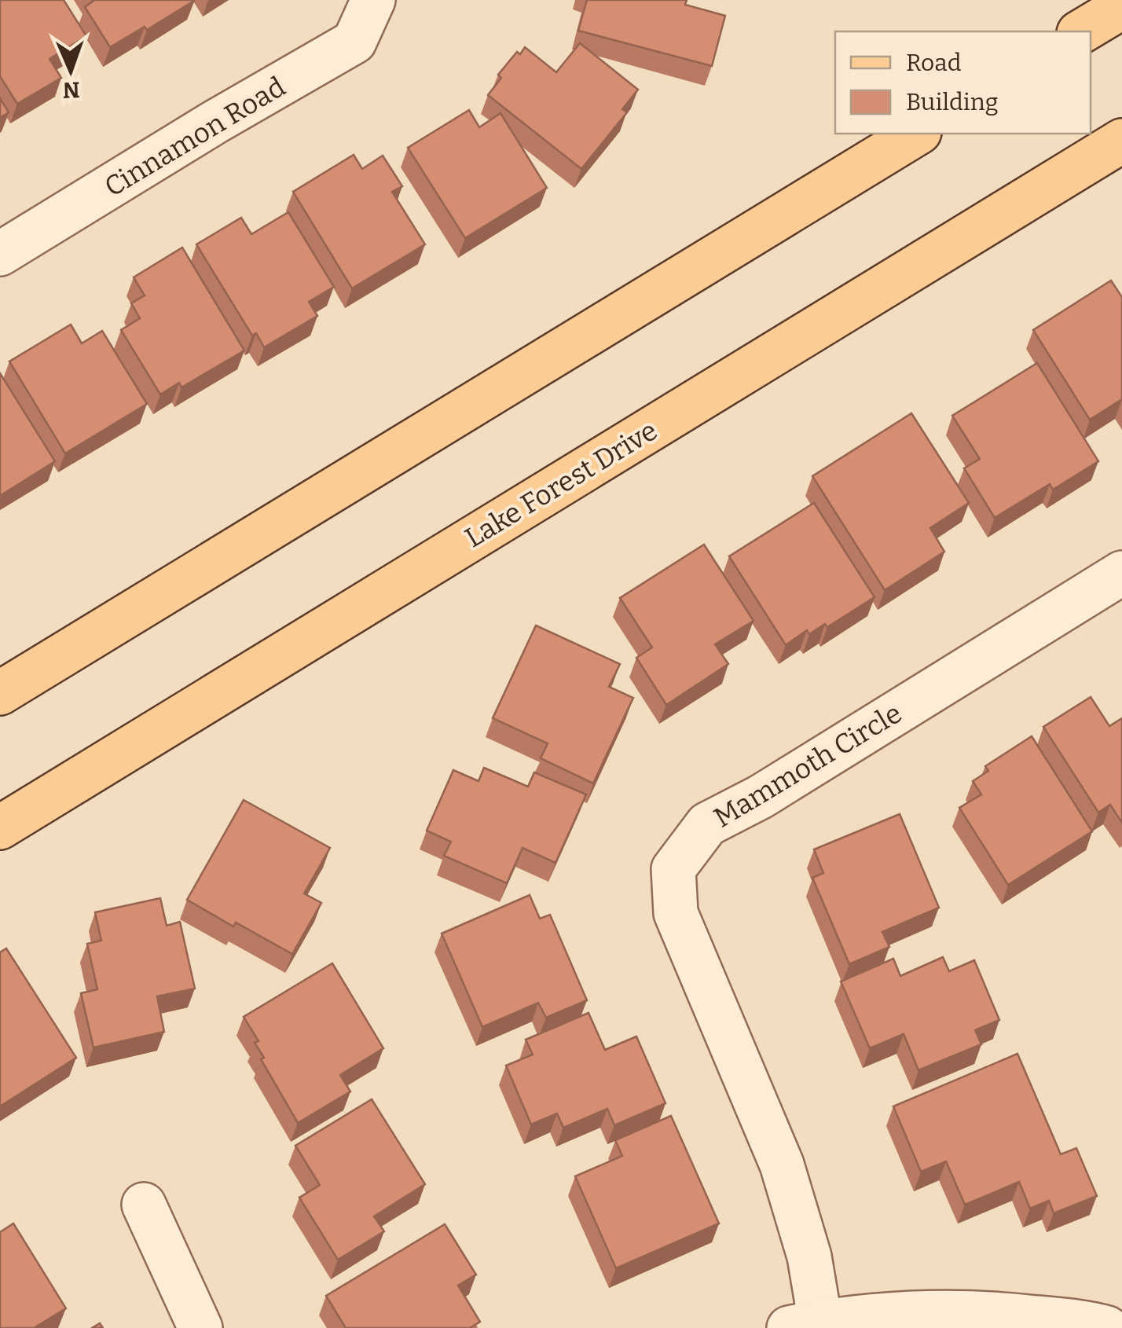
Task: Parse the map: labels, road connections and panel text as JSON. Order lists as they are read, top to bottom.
{
  "streets": {
    "main road": ["Lake Forest Drive"],
    "street": ["Cinnamon Road", "Mammoth Circle"]
  },
  "legend": ["Road", "Building"],
  "north": "bottom"
}
